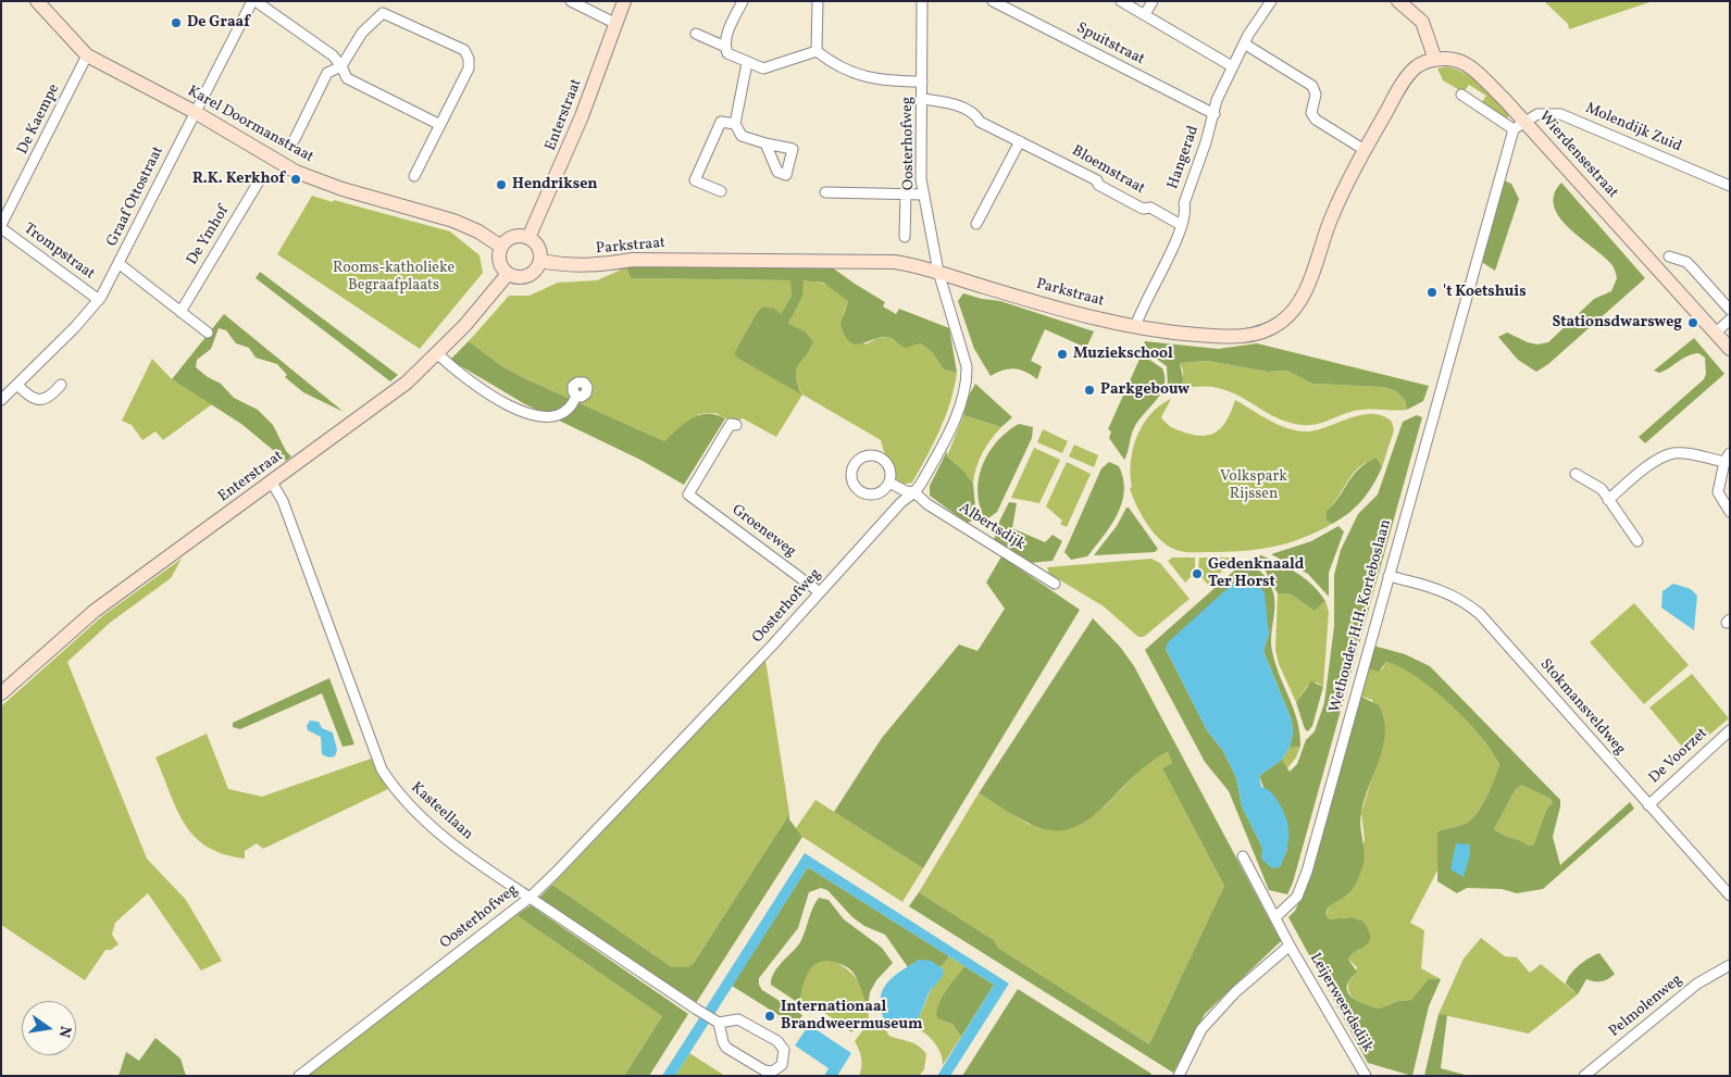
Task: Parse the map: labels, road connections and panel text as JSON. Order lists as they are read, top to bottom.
{
  "streets": {
    "main road": [
      "Enterstraat",
      "Karel Doormanstraat",
      "Wierdensestraat",
      "Parkstraat"
    ],
    "street": [
      "Spuitstraat",
      "De Kaempe",
      "Molendijk Zuid",
      "Oosterhofweg",
      "Hangerad",
      "Bloemstraat",
      "Graaf Ottostraat",
      "De Ymhof",
      "Trompstraat",
      "Albertsdijk",
      "Groeneweg",
      "Wethouder H.H. Korteboslaan",
      "Stokmansveldweg",
      "De Voorzet",
      "Kasteellaan",
      "Leijerweerdsdijk",
      "Pelmolenweg"
    ]
  },
  "crossings": [
    ["Spuitstraat", "Hangerad"],
    ["Enterstraat", "Karel Doormanstraat"],
    ["Enterstraat", "Parkstraat"],
    ["Enterstraat", "Kasteellaan"],
    ["De Kaempe", "Karel Doormanstraat"],
    ["De Kaempe", "Trompstraat"],
    ["Karel Doormanstraat", "Graaf Ottostraat"],
    ["Karel Doormanstraat", "Parkstraat"],
    ["Molendijk Zuid", "Wierdensestraat"],
    ["Molendijk Zuid", "Wethouder H.H. Korteboslaan"],
    ["Oosterhofweg", "Bloemstraat"],
    ["Oosterhofweg", "Parkstraat"],
    ["Oosterhofweg", "Albertsdijk"],
    ["Oosterhofweg", "Groeneweg"],
    ["Oosterhofweg", "Kasteellaan"],
    ["Wierdensestraat", "Parkstraat"],
    ["Wierdensestraat", "Wethouder H.H. Korteboslaan"],
    ["Hangerad", "Bloemstraat"],
    ["Hangerad", "Parkstraat"],
    ["Graaf Ottostraat", "Trompstraat"],
    ["Wethouder H.H. Korteboslaan", "Stokmansveldweg"],
    ["Stokmansveldweg", "De Voorzet"]
  ],
  "parks": ["Rooms-katholieke Begraafplaats", "Volkspark Rijssen"],
  "places": [
    "De Graaf",
    "R.K. Kerkhof",
    "Hendriksen",
    "'t Koetshuis",
    "Stationsdwarsweg",
    "Muziekschool",
    "Parkgebouw",
    "Gedenknaald Ter Horst",
    "Internationaal Brandweermuseum"
  ],
  "north": "right"
}
